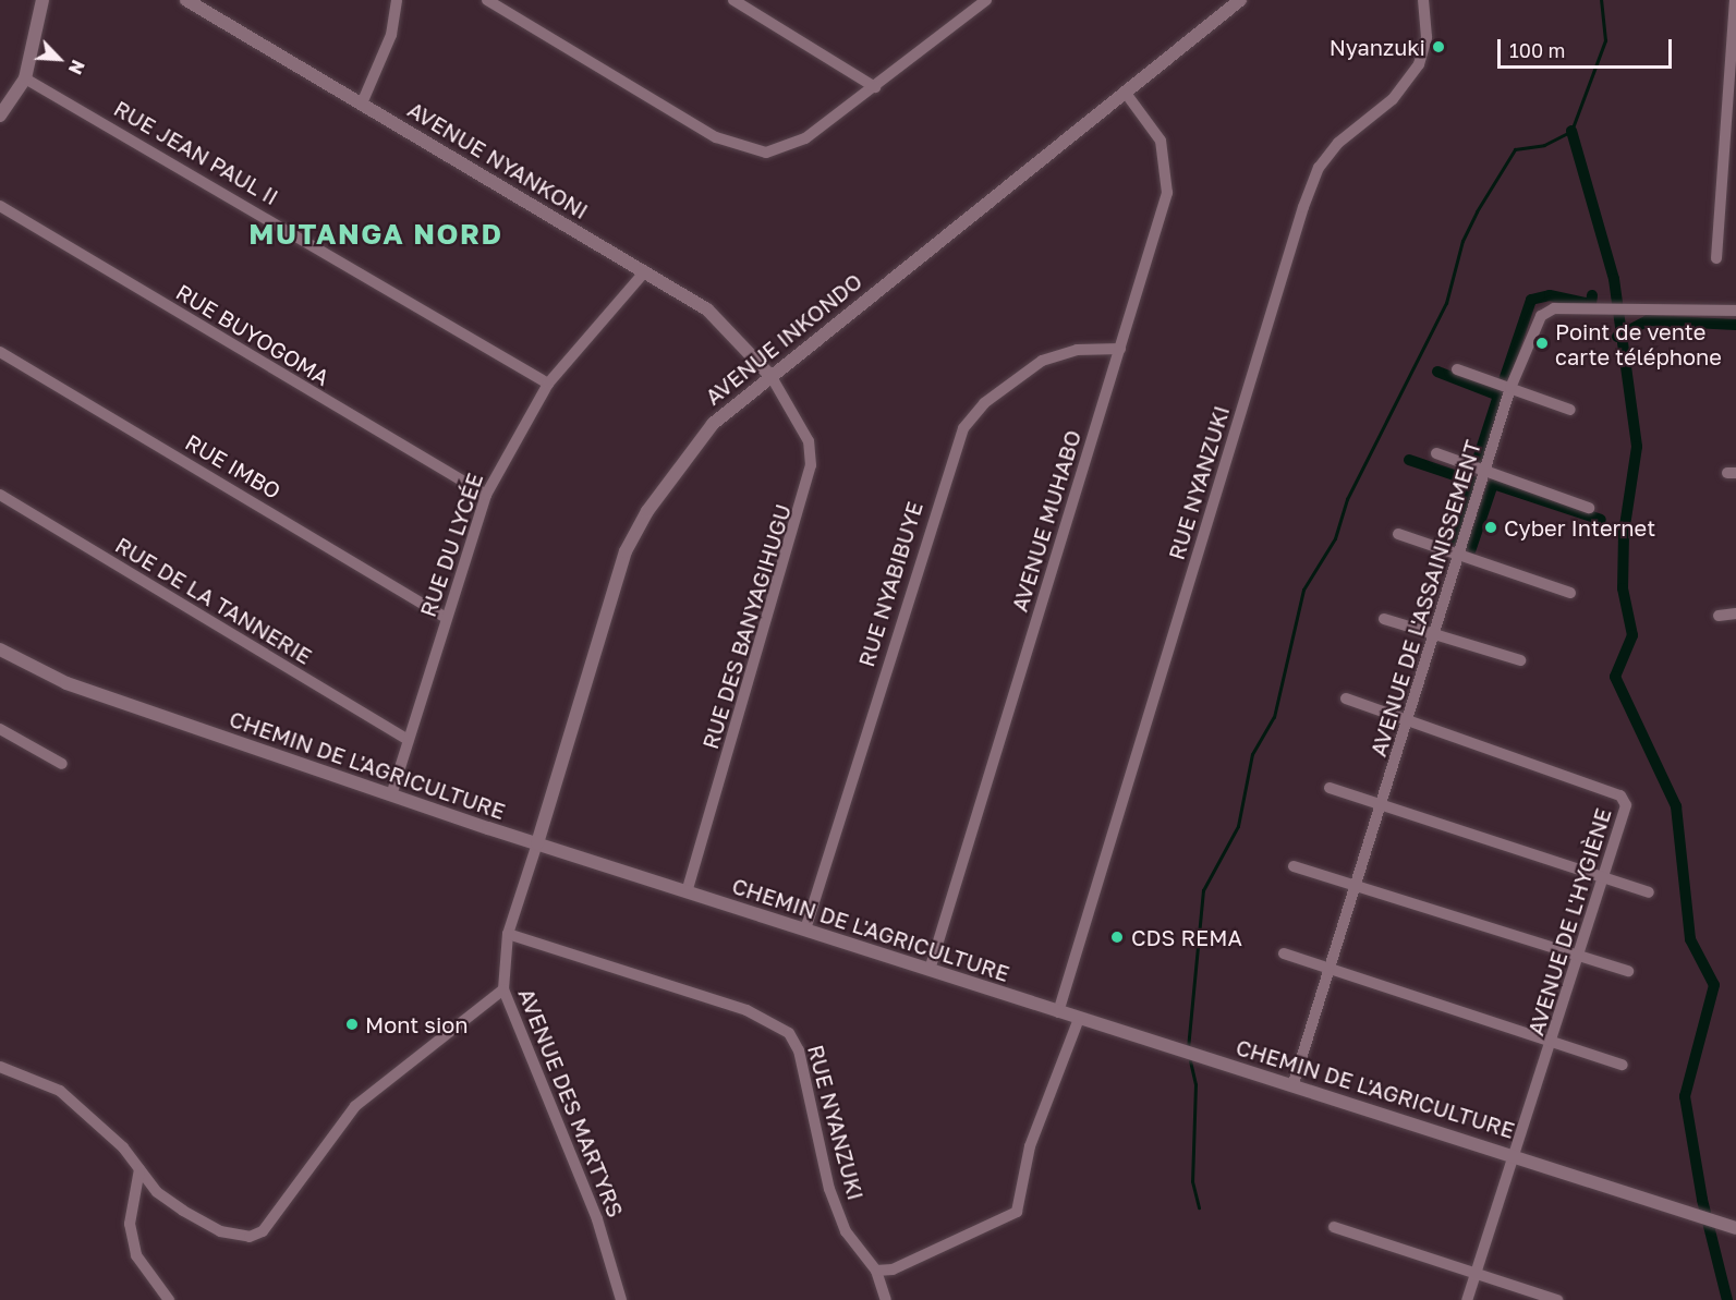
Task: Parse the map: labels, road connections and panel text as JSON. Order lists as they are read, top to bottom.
{
  "streets": {
    "street": [
      "RUE JEAN PAUL II",
      "AVENUE NYANKONI",
      "RUE BUYOGOMA",
      "AVENUE INKONDO",
      "RUE IMBO",
      "RUE NYANZUKI",
      "AVENUE MUHABO",
      "RUE DU LYCÉE",
      "RUE NYABIBUYE",
      "AVENUE DE L'ASSAINISSEMENT",
      "RUE DE LA TANNERIE",
      "RUE DES BANYAGIHUGU",
      "CHEMIN DE L'AGRICULTURE",
      "AVENUE DE L'HYGIÈNE",
      "AVENUE DES MARTYRS"
    ]
  },
  "crossings": [
    ["RUE JEAN PAUL II", "RUE DU LYCÉE"],
    ["AVENUE NYANKONI", "AVENUE INKONDO"],
    ["AVENUE NYANKONI", "RUE DU LYCÉE"],
    ["AVENUE NYANKONI", "RUE DES BANYAGIHUGU"],
    ["RUE BUYOGOMA", "RUE DU LYCÉE"],
    ["AVENUE INKONDO", "AVENUE MUHABO"],
    ["AVENUE INKONDO", "RUE DES BANYAGIHUGU"],
    ["AVENUE INKONDO", "CHEMIN DE L'AGRICULTURE"],
    ["AVENUE INKONDO", "AVENUE DES MARTYRS"],
    ["RUE IMBO", "RUE DU LYCÉE"],
    ["RUE NYANZUKI", "CHEMIN DE L'AGRICULTURE"],
    ["RUE NYANZUKI", "AVENUE DES MARTYRS"],
    ["AVENUE MUHABO", "RUE NYABIBUYE"],
    ["AVENUE MUHABO", "CHEMIN DE L'AGRICULTURE"],
    ["RUE DU LYCÉE", "RUE DE LA TANNERIE"],
    ["RUE DU LYCÉE", "CHEMIN DE L'AGRICULTURE"],
    ["RUE NYABIBUYE", "CHEMIN DE L'AGRICULTURE"],
    ["AVENUE DE L'ASSAINISSEMENT", "CHEMIN DE L'AGRICULTURE"],
    ["AVENUE DE L'ASSAINISSEMENT", "AVENUE DE L'HYGIÈNE"],
    ["RUE DES BANYAGIHUGU", "CHEMIN DE L'AGRICULTURE"],
    ["CHEMIN DE L'AGRICULTURE", "AVENUE DE L'HYGIÈNE"],
    ["CHEMIN DE L'AGRICULTURE", "AVENUE DES MARTYRS"]
  ],
  "districts": ["MUTANGA NORD"],
  "places": [
    "Nyanzuki",
    "Point de vente carte téléphone",
    "Cyber Internet",
    "CDS REMA",
    "Mont sion"
  ],
  "scale_bar": "100 m",
  "north": "bottom right"
}
